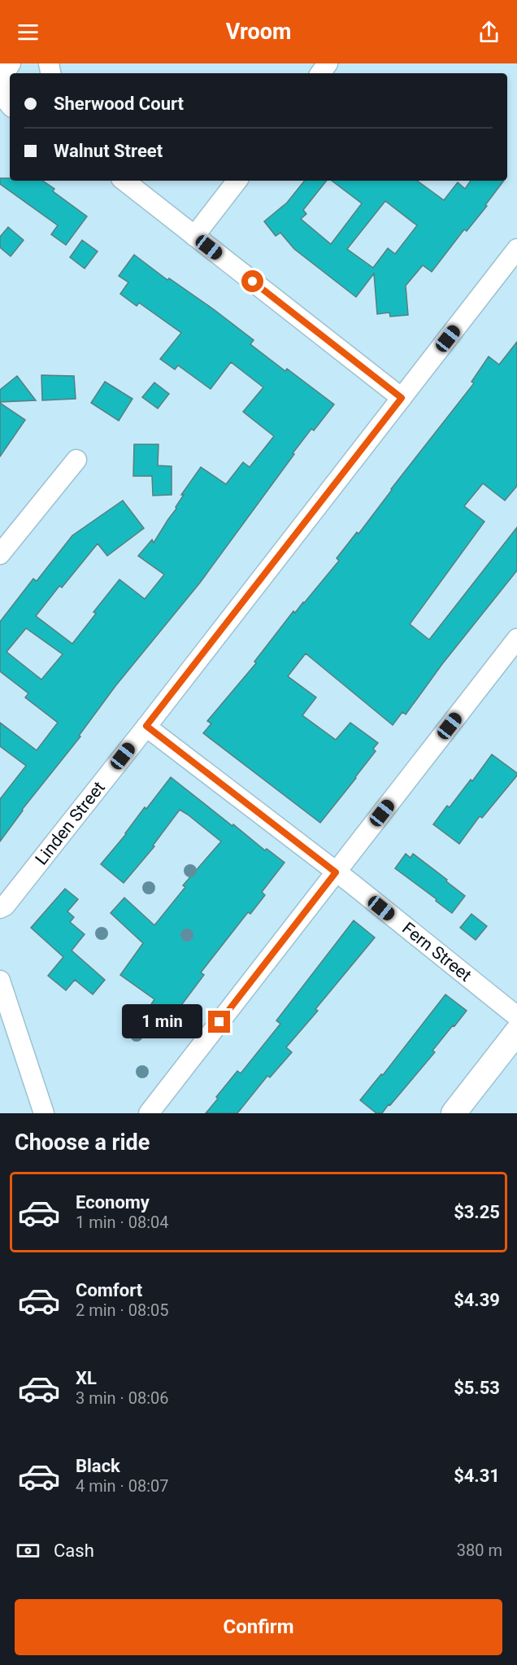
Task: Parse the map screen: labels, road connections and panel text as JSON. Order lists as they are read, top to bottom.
{
  "streets": {
    "street": ["Linden Street", "Fern Street"]
  },
  "crossings": [
    ["Linden Street", "Fern Street"]
  ],
  "page": {
    "header": "Vroom",
    "banner": ["Sherwood Court", "Walnut Street"],
    "bubble": "1 min",
    "heading": "Choose a ride",
    "list": [
      {
        "name": "Economy",
        "note": "1 min · 08:04",
        "value": "$3.25"
      },
      {
        "name": "Comfort",
        "note": "2 min · 08:05",
        "value": "$4.39"
      },
      {
        "name": "XL",
        "note": "3 min · 08:06",
        "value": "$5.53"
      },
      {
        "name": "Black",
        "note": "4 min · 08:07",
        "value": "$4.31"
      }
    ],
    "pay": ["Cash", "380 m"],
    "buttons": "Confirm"
  }
}
